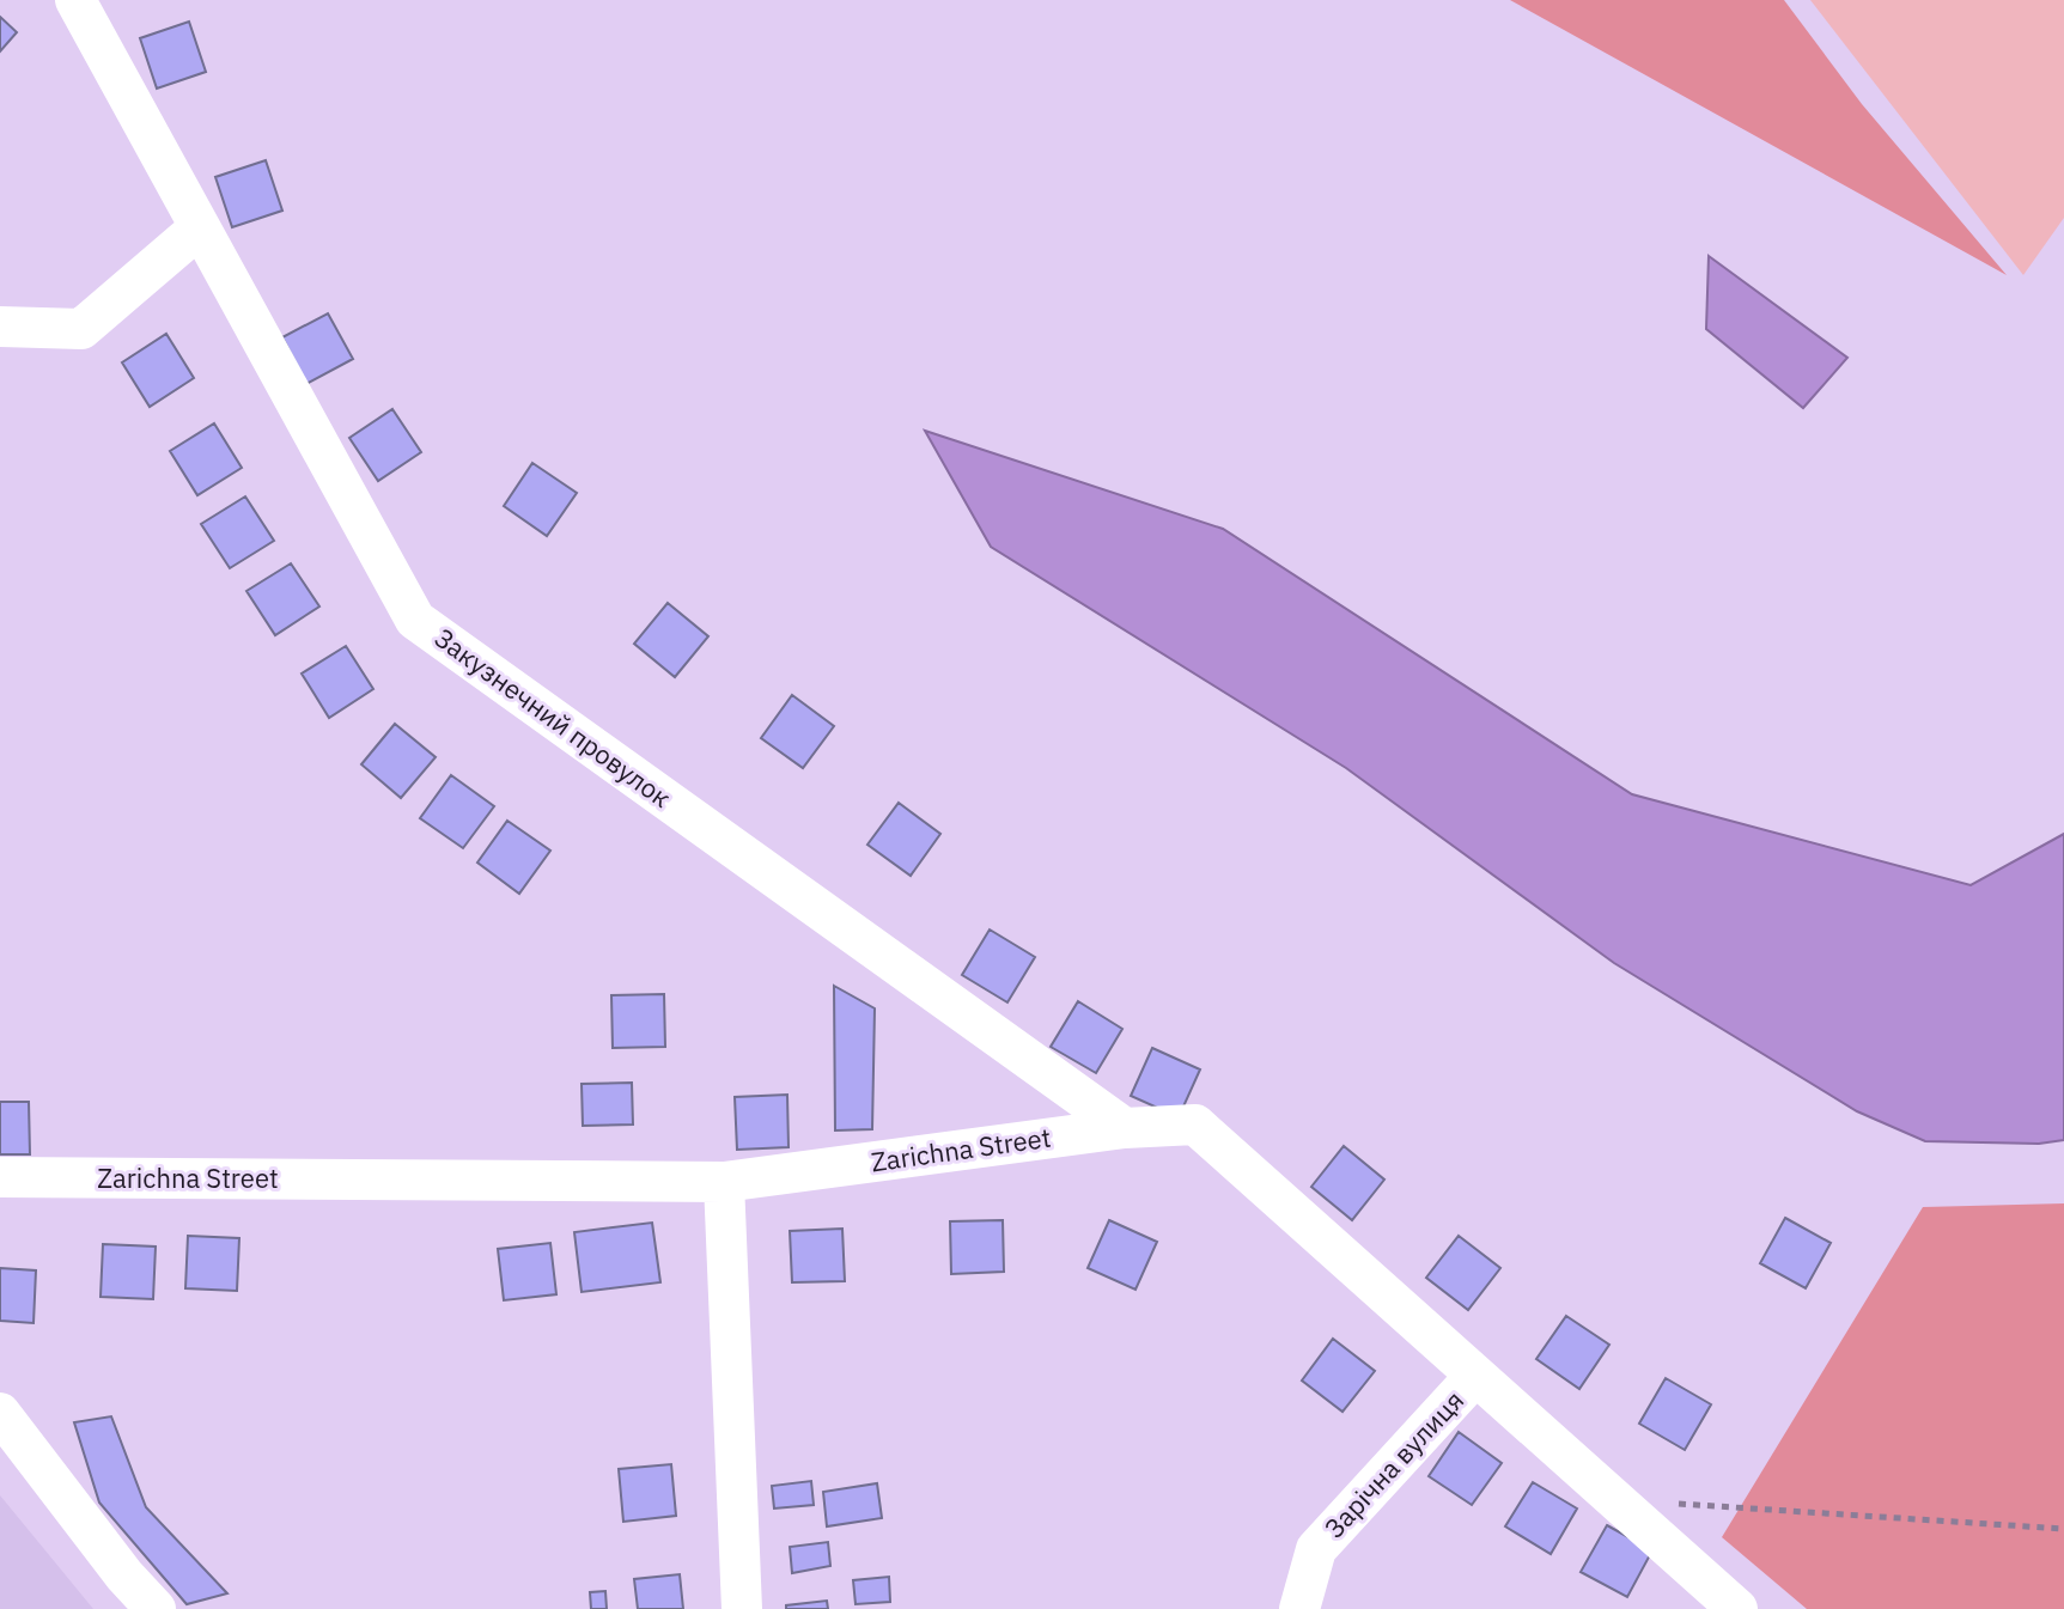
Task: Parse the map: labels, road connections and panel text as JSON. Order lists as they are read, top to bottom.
{
  "streets": {
    "street": ["Закузнечний провулок", "Zarichna Street", "Зарічна вулиця"]
  },
  "crossings": [
    ["Закузнечний провулок", "Zarichna Street"],
    ["Zarichna Street", "Зарічна вулиця"]
  ]
}
